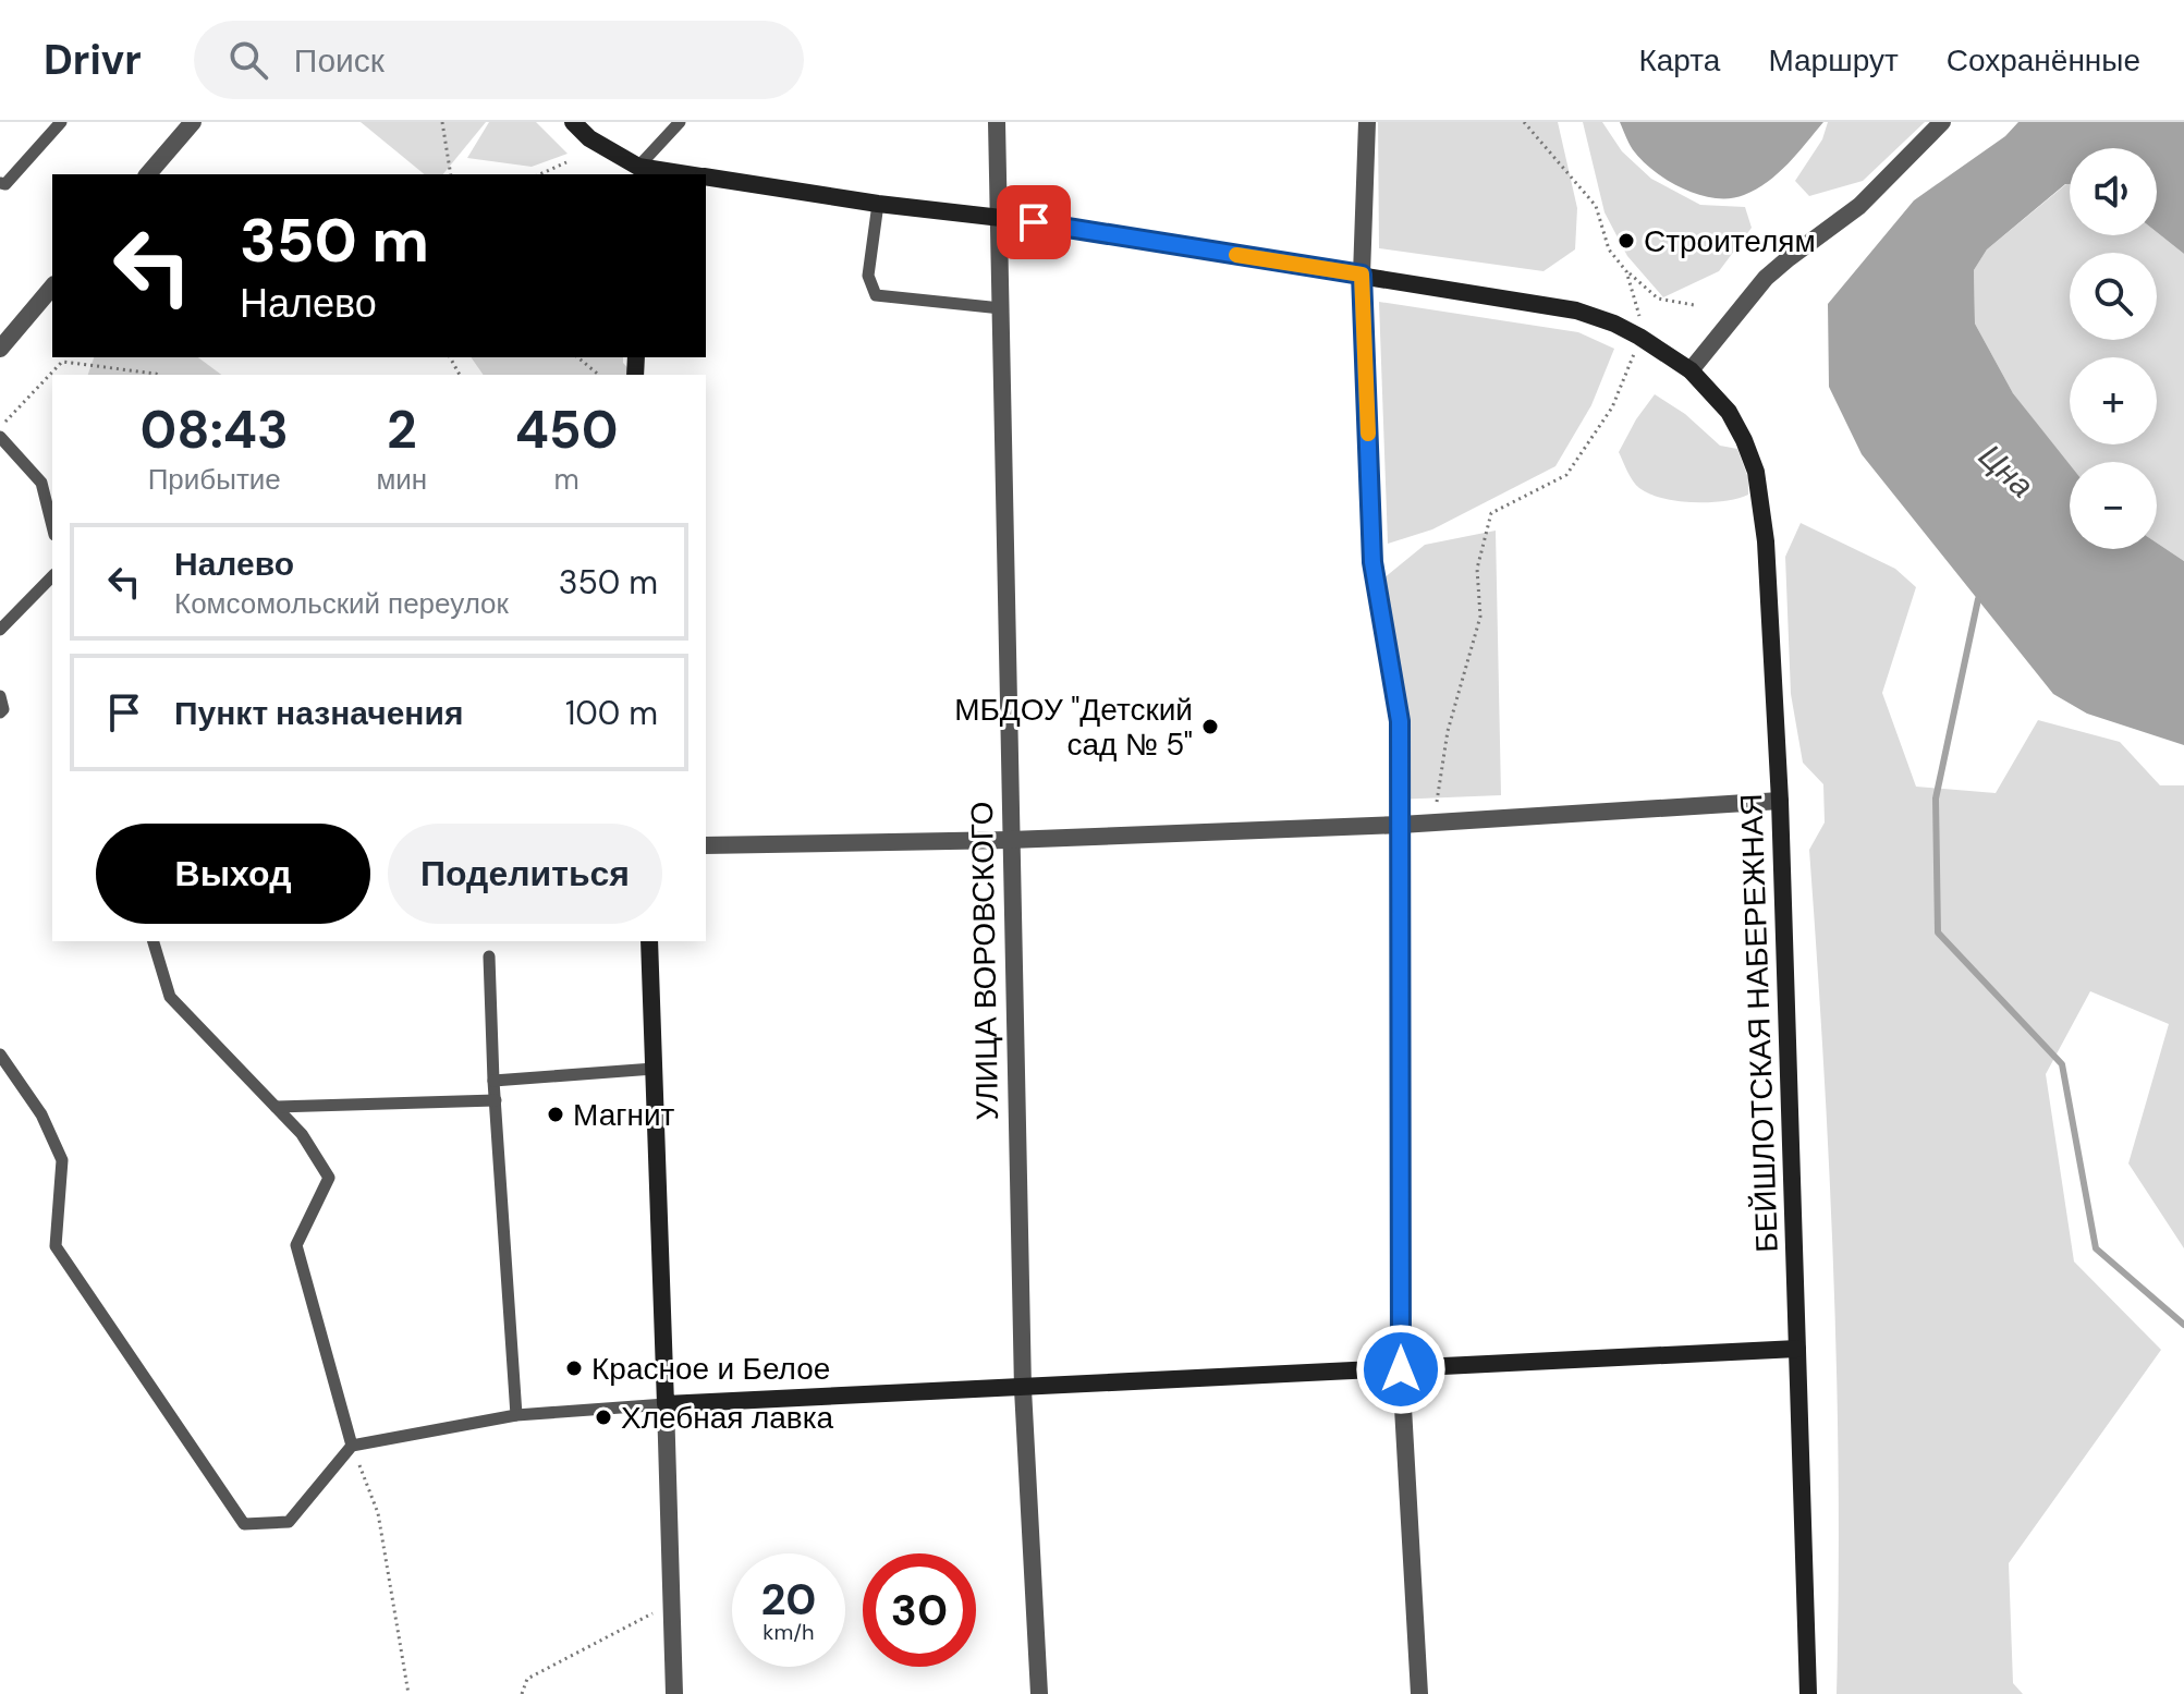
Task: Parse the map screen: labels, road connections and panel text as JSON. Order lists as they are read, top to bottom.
{
  "streets": {
    "street": ["УЛИЦА ВОРОВСКОГО", "БЕЙШЛОТСКАЯ НАБЕРЕЖНАЯ"]
  },
  "crossings": [
    ["УЛИЦА ВОРОВСКОГО", "БЕЙШЛОТСКАЯ НАБЕРЕЖНАЯ"]
  ],
  "water": ["Цна"],
  "places": [
    "Строителям",
    "МБДОУ \"Детский сад № 5\"",
    "Магнит",
    "Красное и Белое",
    "Хлебная лавка"
  ],
  "page": {
    "header": "Drivr",
    "search": "Поиск",
    "nav": ["Карта", "Маршрут", "Сохранённые"],
    "map_buttons": ["+", "−"],
    "turn": ["350 m", "Налево"],
    "eta": [
      "08:43",
      "Прибытие",
      "2",
      "мин",
      "450",
      "m"
    ],
    "list": [
      {
        "name": "Налево",
        "note": "Комсомольский переулок",
        "value": "350 m"
      },
      {
        "name": "Пункт назначения",
        "value": "100 m"
      }
    ],
    "buttons": ["Выход", "Поделиться"],
    "speed": "20 km/h",
    "limit": "30"
  }
}
